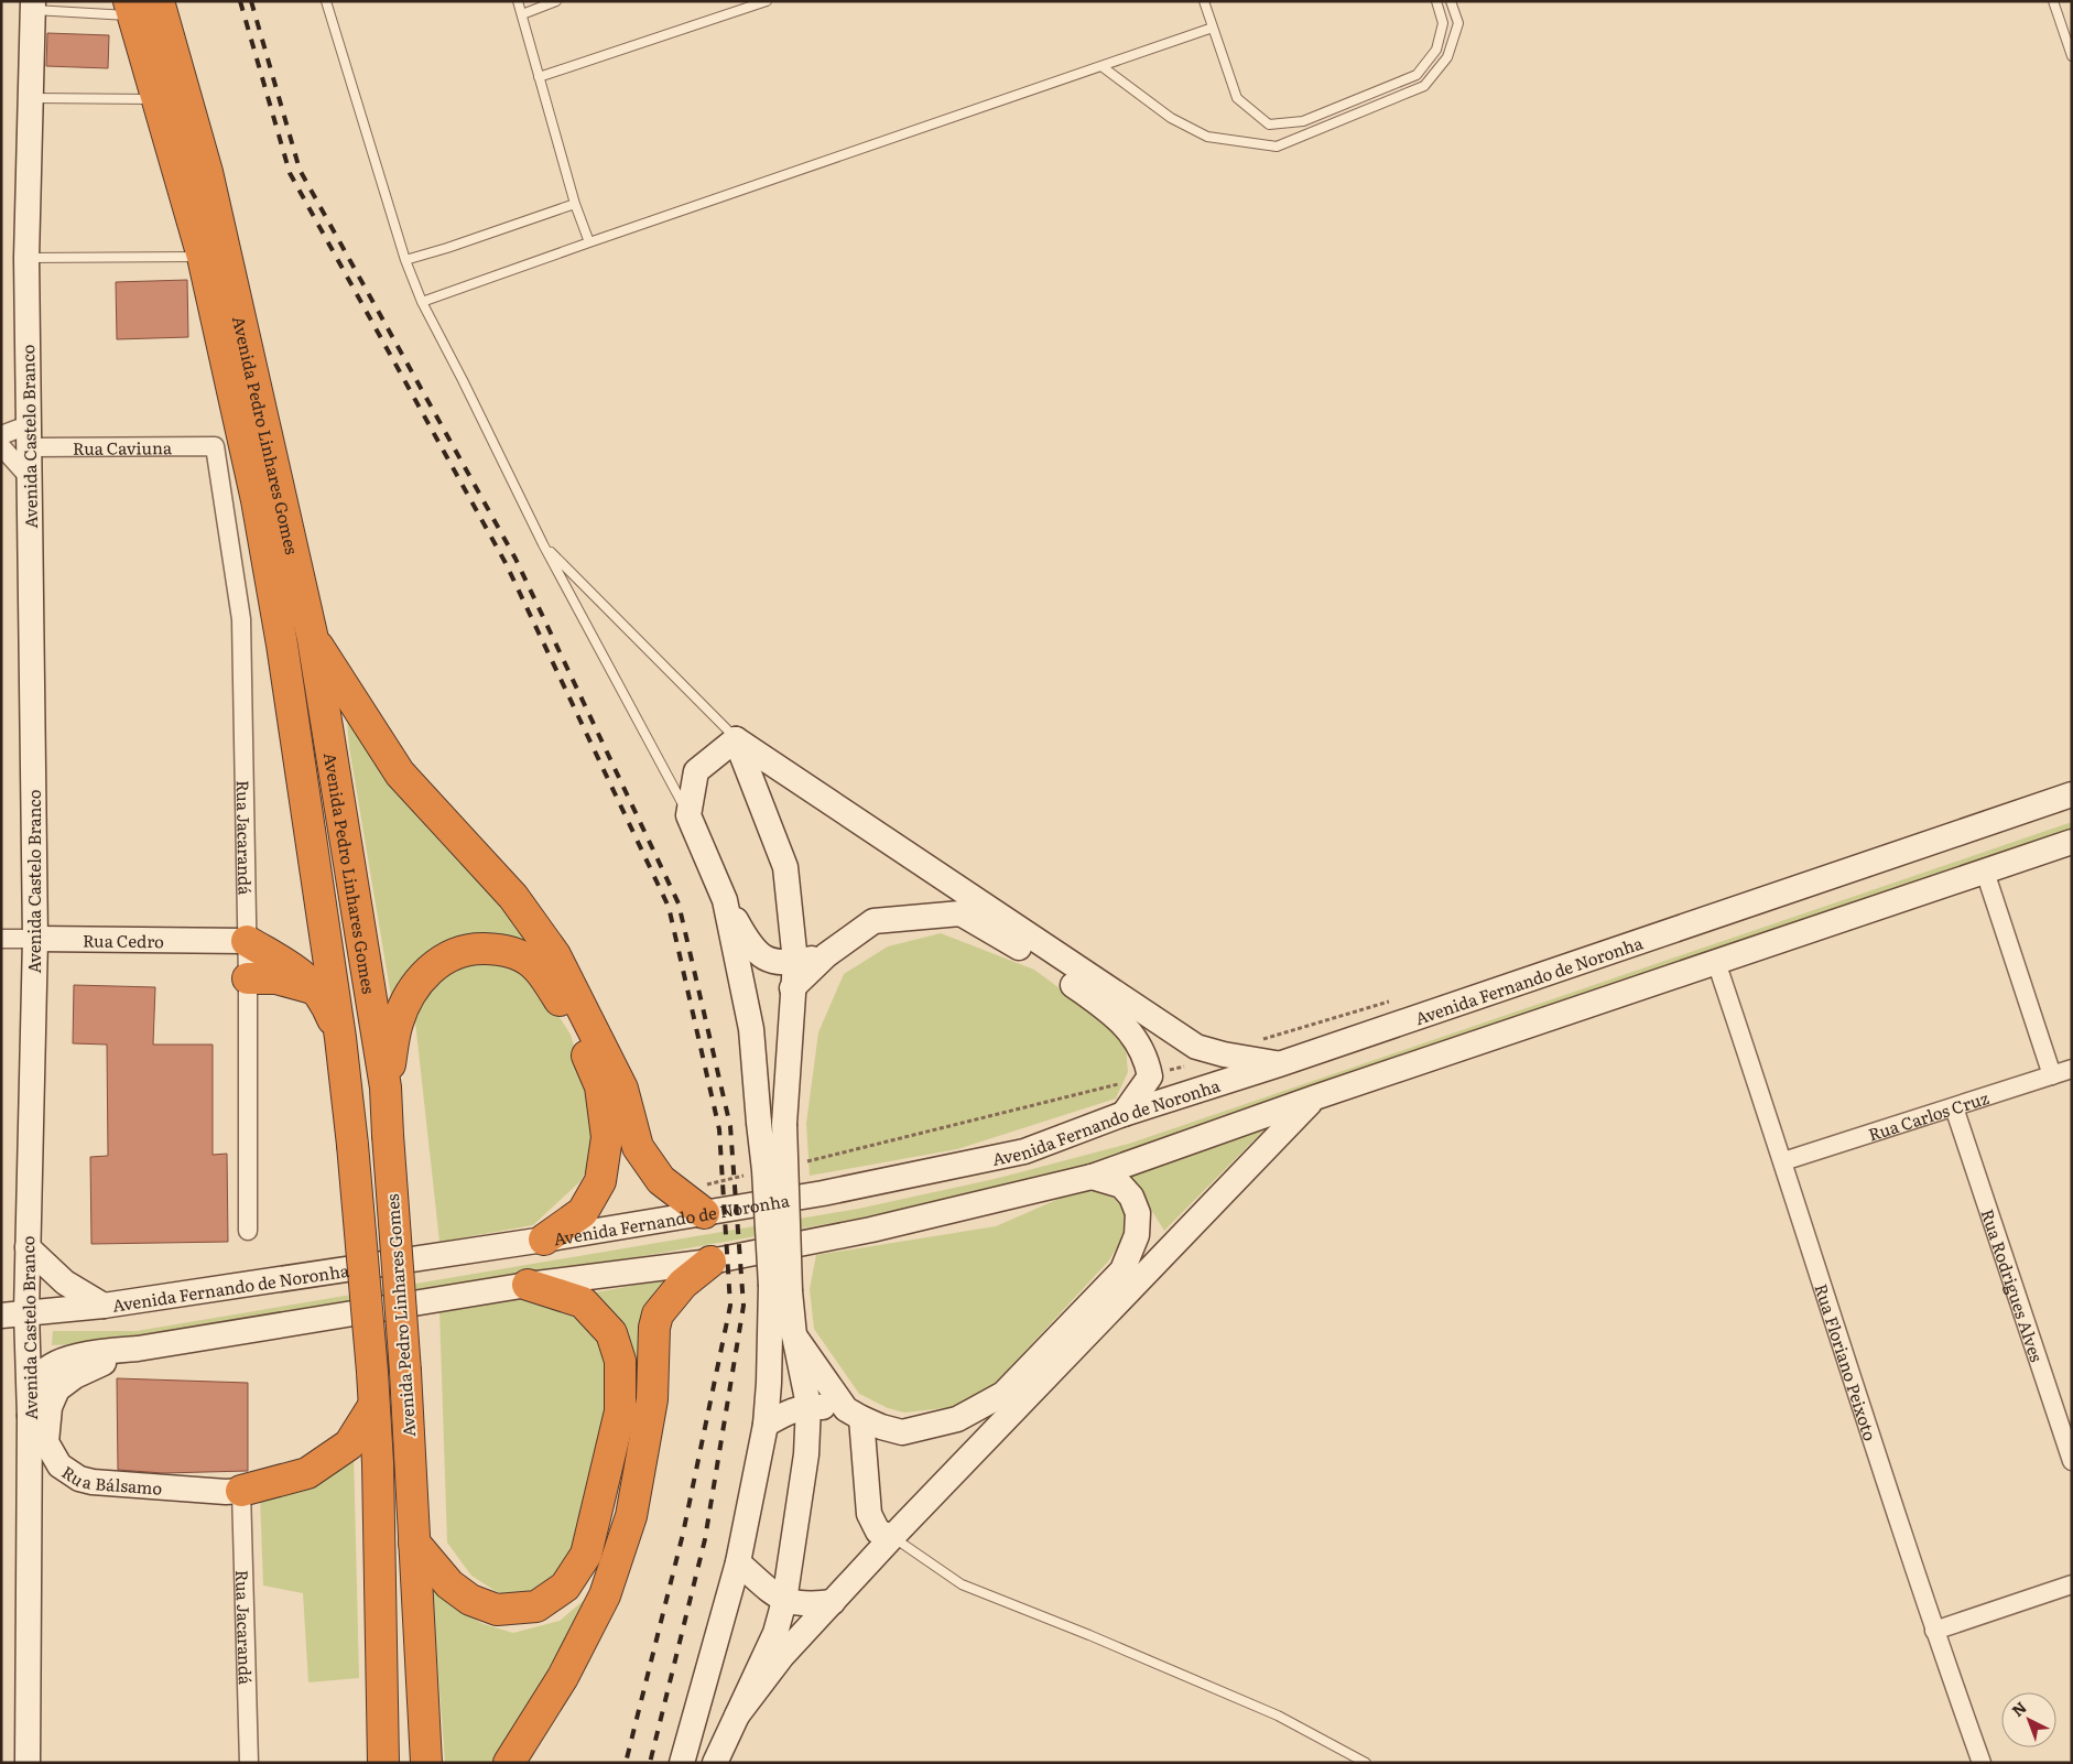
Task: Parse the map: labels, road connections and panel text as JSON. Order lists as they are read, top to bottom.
{
  "streets": {
    "highway": ["Avenida Pedro Linhares Gomes"],
    "main road": [
      "Avenida Castelo Branco",
      "Rua Cedro",
      "Avenida Fernando de Noronha",
      "Rua Bálsamo"
    ],
    "street": [
      "Rua Caviuna",
      "Rua Jacarandá",
      "Rua Carlos Cruz",
      "Rua Rodrigues Alves",
      "Rua Floriano Peixoto"
    ]
  },
  "crossings": [
    ["Avenida Castelo Branco", "Rua Caviuna"],
    ["Avenida Castelo Branco", "Rua Cedro"],
    ["Avenida Castelo Branco", "Avenida Fernando de Noronha"],
    ["Rua Caviuna", "Rua Jacarandá"],
    ["Rua Jacarandá", "Rua Cedro"],
    ["Rua Jacarandá", "Rua Bálsamo"],
    ["Rua Carlos Cruz", "Rua Rodrigues Alves"],
    ["Rua Carlos Cruz", "Rua Floriano Peixoto"]
  ],
  "north": "top left"
}
